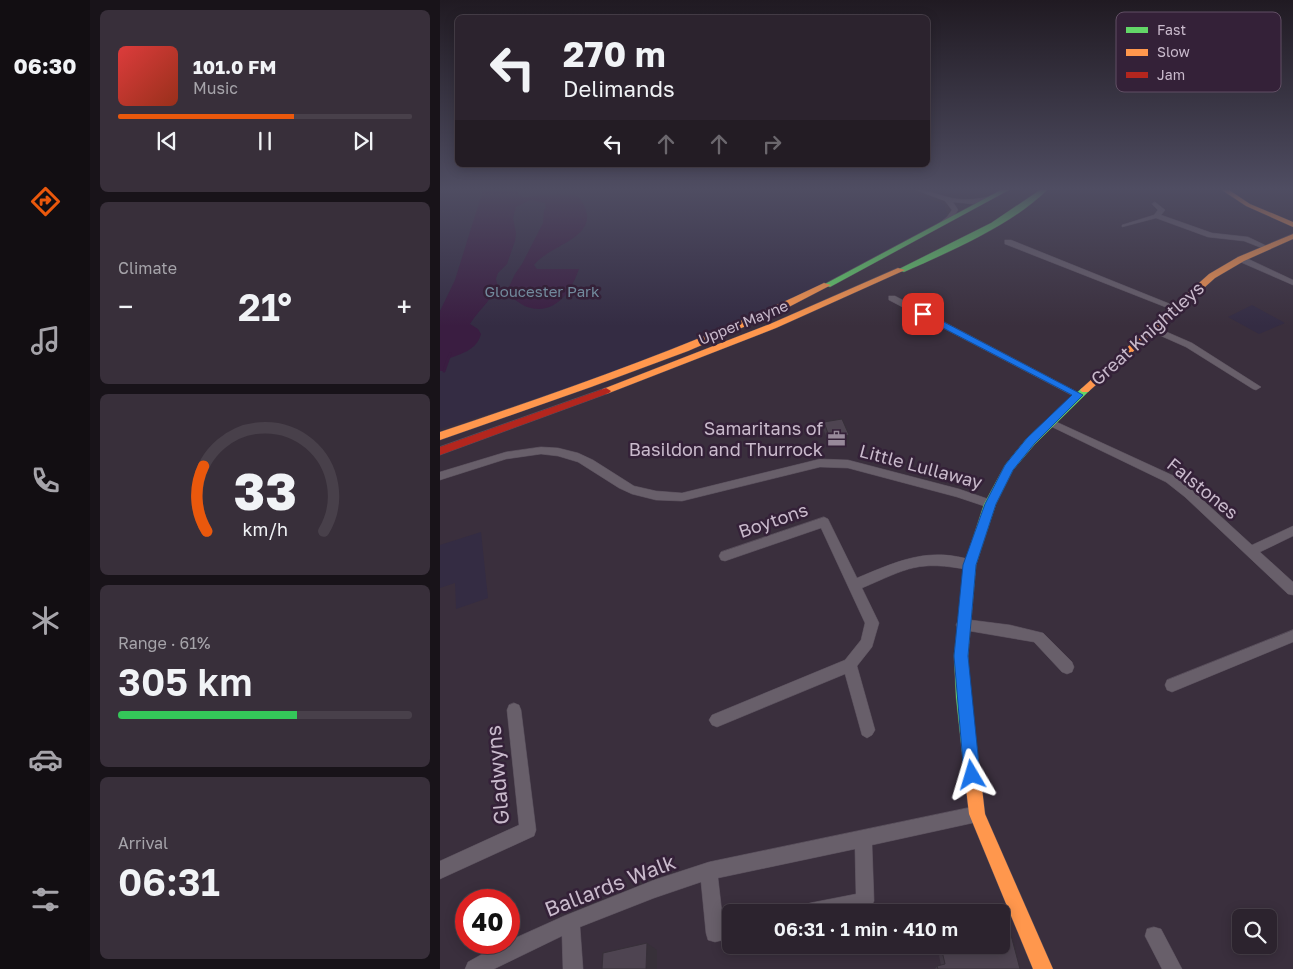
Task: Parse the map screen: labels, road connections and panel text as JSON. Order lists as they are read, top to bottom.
{
  "streets": {
    "main road": ["Upper Mayne", "Great Knightleys"],
    "street": [
      "Little Lullaway",
      "Falstones",
      "Boytons",
      "Gladwyns",
      "Ballards Walk"
    ]
  },
  "crossings": [
    ["Great Knightleys", "Little Lullaway"],
    ["Great Knightleys", "Falstones"],
    ["Great Knightleys", "Ballards Walk"]
  ],
  "parks": ["Gloucester Park"],
  "places": {
    "office": ["Samaritans of Basildon and Thurrock"]
  },
  "legend": ["Fast", "Slow", "Jam"],
  "page": {
    "tabs": "06:30",
    "turn": ["270 m", "Delimands"],
    "song": ["101.0 FM", "Music"],
    "tile": [
      "Climate",
      ["Range · 61%", "305 km"],
      ["Arrival", "06:31"]
    ],
    "heat": ["−", "21°", "+"],
    "limit": "40",
    "trip": "06:31 · 1 min · 410 m",
    "gauge": ["33", "km/h"]
  }
}
